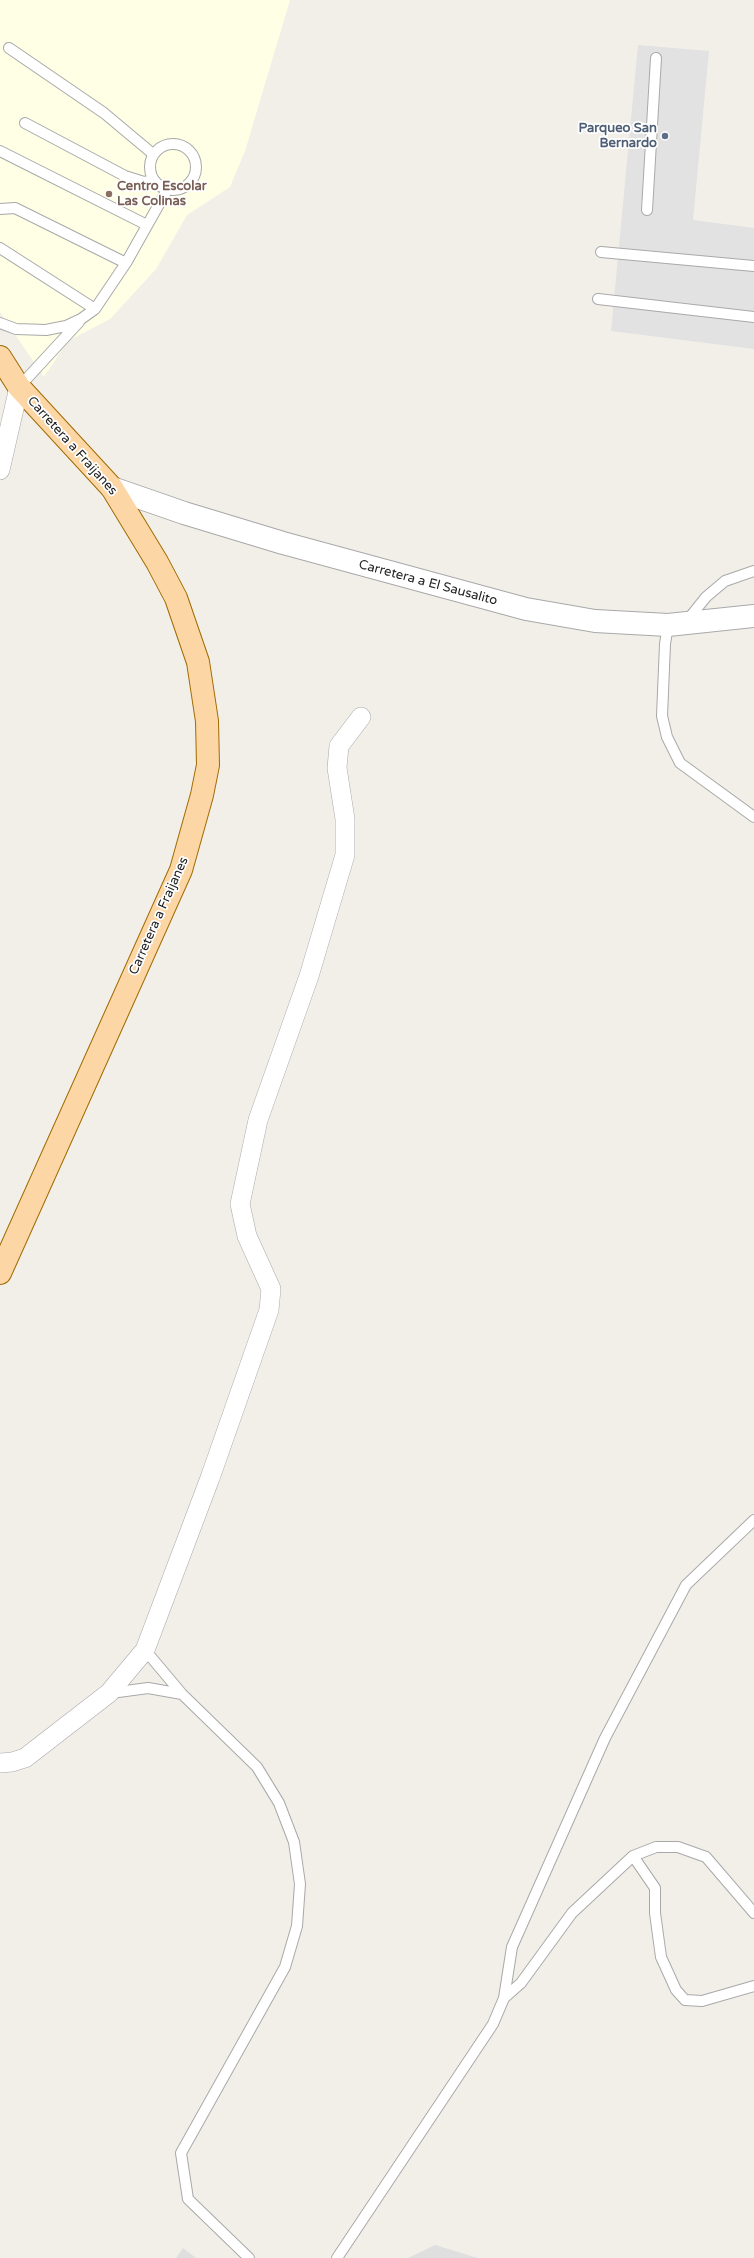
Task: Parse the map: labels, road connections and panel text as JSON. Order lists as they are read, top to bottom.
{
  "streets": {
    "main road": ["Carretera a Fraijanes"],
    "street": ["Carretera a El Sausalito"]
  },
  "crossings": [
    ["Carretera a Fraijanes", "Carretera a El Sausalito"]
  ],
  "places": ["Parqueo San Bernardo", "Centro Escolar Las Colinas"]
}
